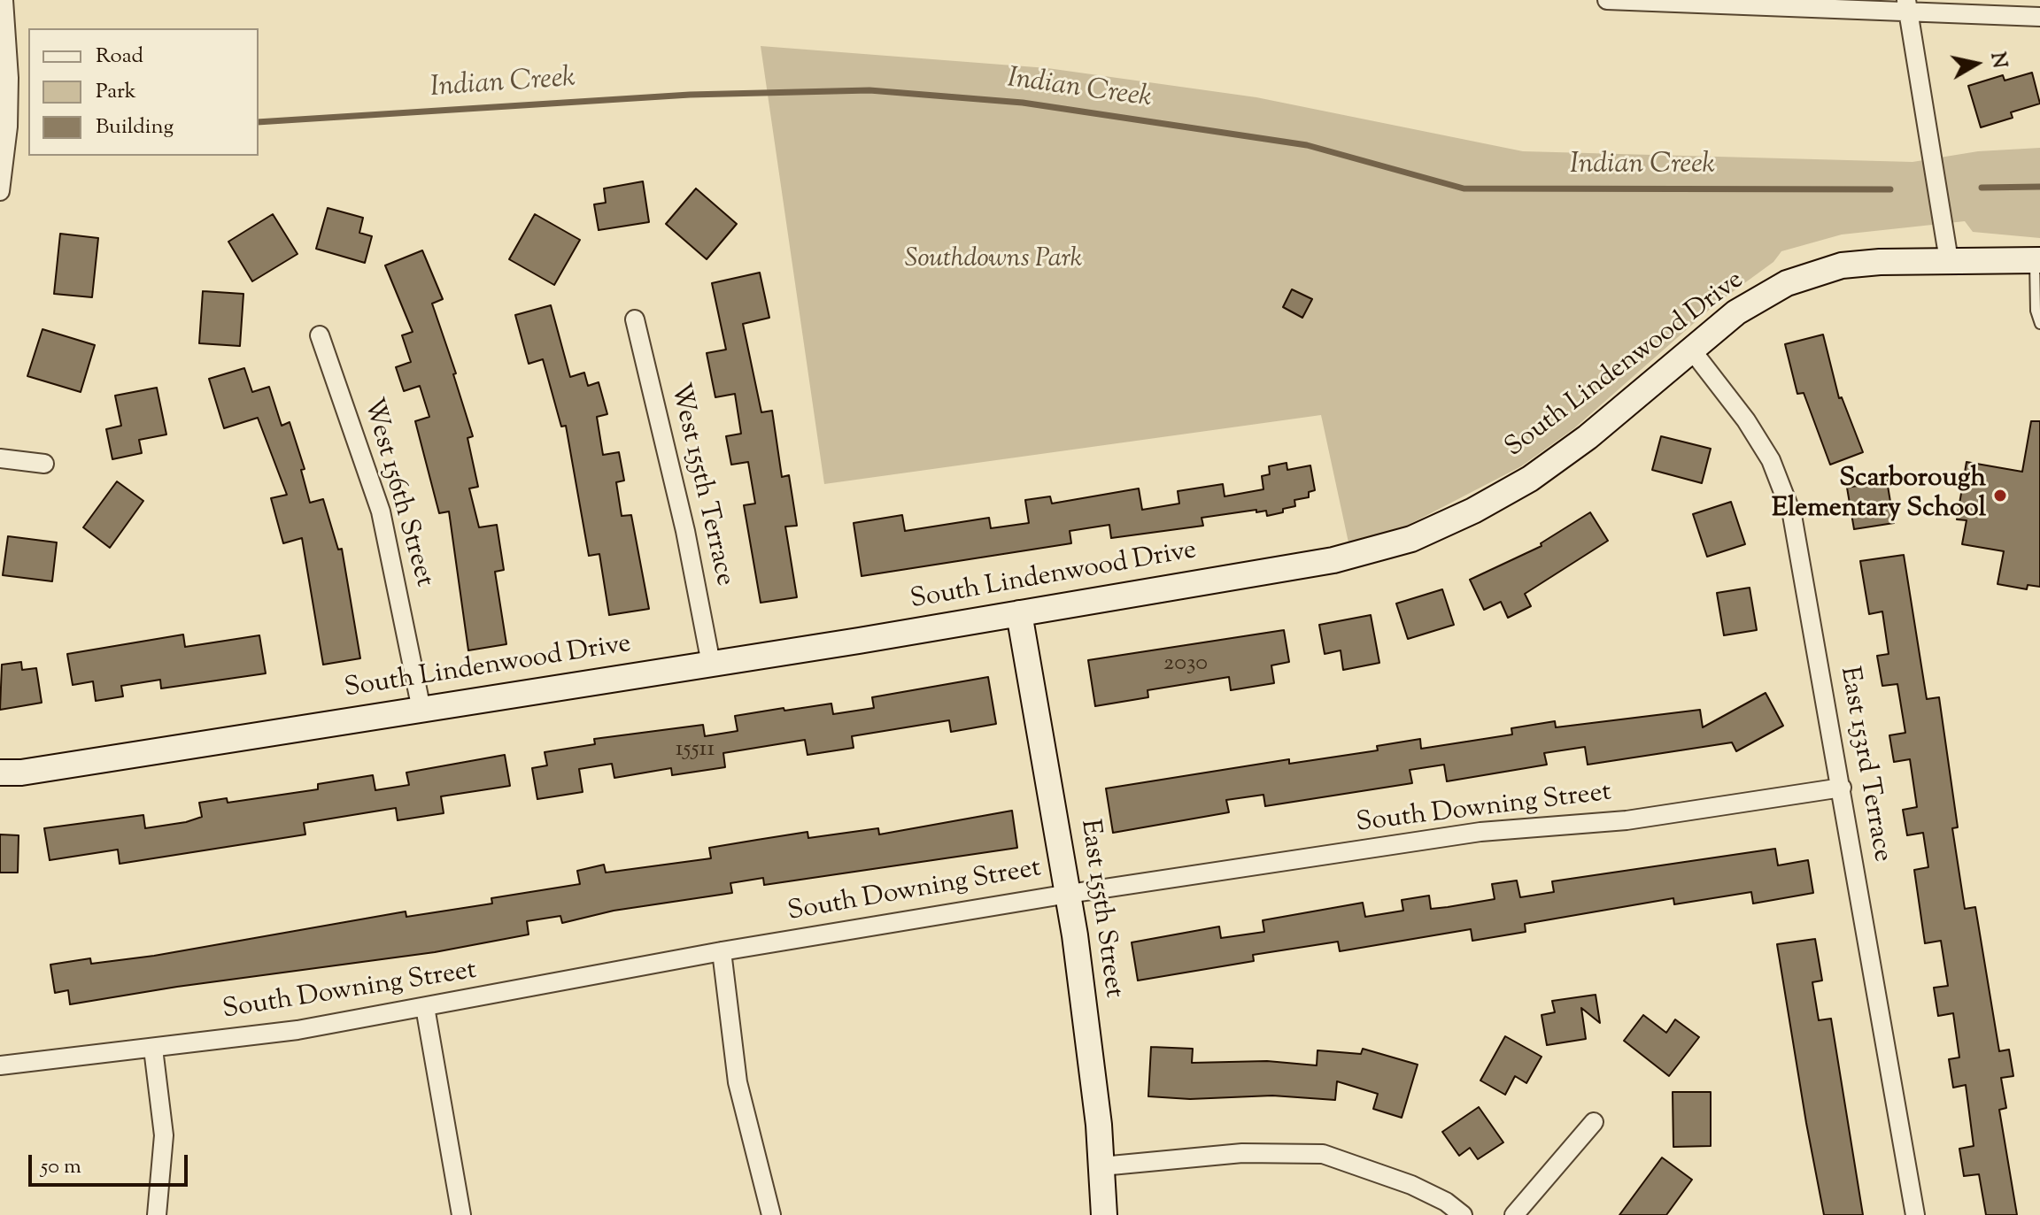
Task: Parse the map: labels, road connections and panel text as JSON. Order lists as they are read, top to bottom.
{
  "streets": {
    "street": [
      "South Lindenwood Drive",
      "West 155th Terrace",
      "West 156th Street",
      "East 153rd Terrace",
      "South Downing Street",
      "East 155th Street"
    ]
  },
  "crossings": [
    ["South Lindenwood Drive", "West 155th Terrace"],
    ["South Lindenwood Drive", "West 156th Street"],
    ["South Lindenwood Drive", "East 153rd Terrace"],
    ["South Lindenwood Drive", "East 155th Street"],
    ["East 153rd Terrace", "South Downing Street"],
    ["South Downing Street", "East 155th Street"]
  ],
  "water": ["Indian Creek"],
  "parks": ["Southdowns Park"],
  "places": ["Scarborough Elementary School"],
  "house_numbers": ["2030", "15511"],
  "legend": ["Road", "Park", "Building"],
  "scale_bar": "50 m",
  "north": "right"
}
